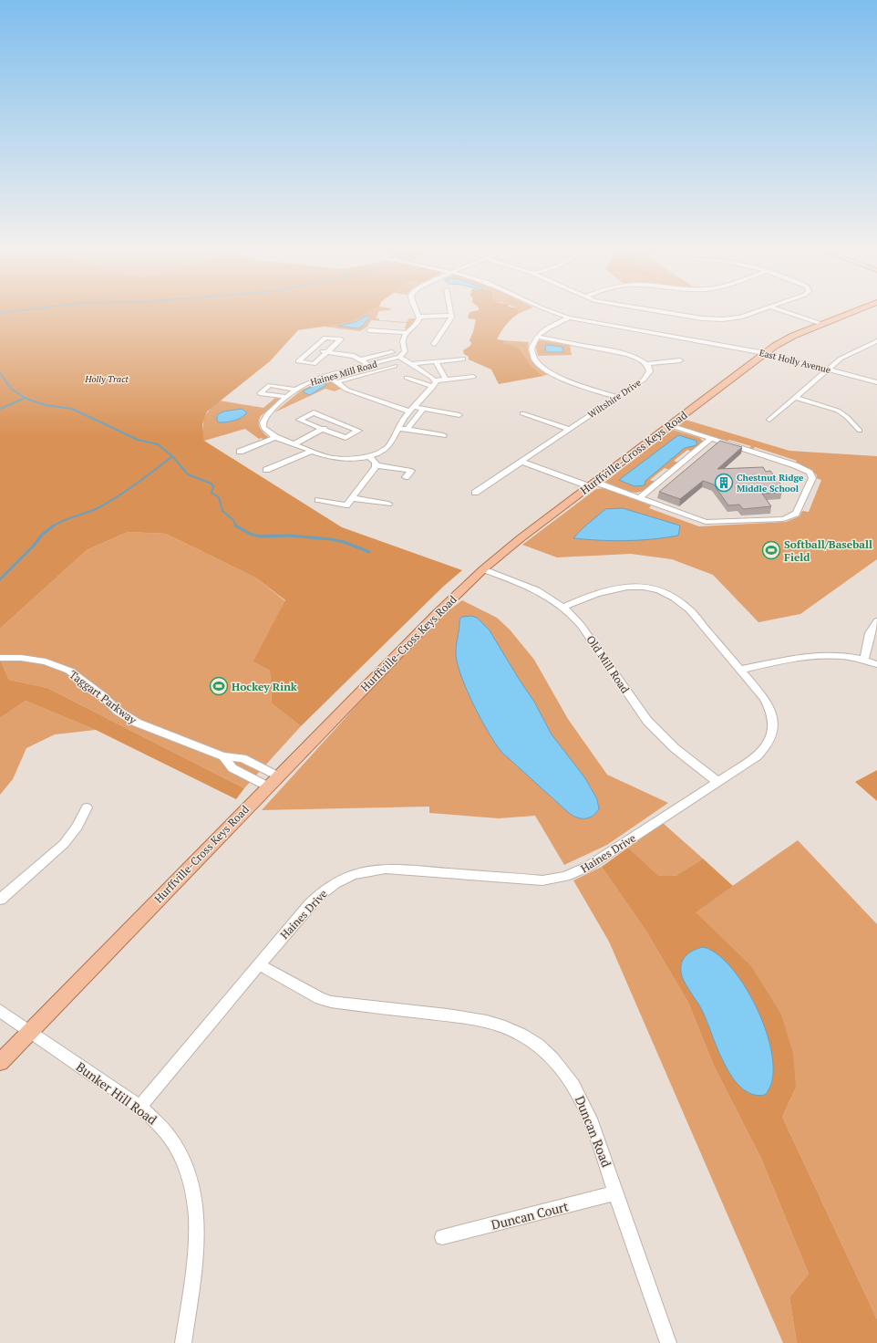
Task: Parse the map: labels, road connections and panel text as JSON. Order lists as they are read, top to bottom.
{
  "streets": {
    "main road": ["Hurffville-Cross Keys Road"],
    "street": [
      "East Holly Avenue",
      "Haines Mill Road",
      "Wiltshire Drive",
      "Old Mill Road",
      "Taggart Parkway",
      "Haines Drive",
      "Bunker Hill Road",
      "Duncan Road",
      "Duncan Court"
    ]
  },
  "crossings": [
    ["East Holly Avenue", "Hurffville-Cross Keys Road"],
    ["Hurffville-Cross Keys Road", "Old Mill Road"],
    ["Hurffville-Cross Keys Road", "Taggart Parkway"],
    ["Hurffville-Cross Keys Road", "Bunker Hill Road"],
    ["Old Mill Road", "Haines Drive"],
    ["Haines Drive", "Bunker Hill Road"],
    ["Haines Drive", "Duncan Road"],
    ["Duncan Road", "Duncan Court"]
  ],
  "parks": ["Holly Tract"],
  "places": {
    "building": ["Chestnut Ridge Middle School"],
    "sports": ["Softball/Baseball Field", "Hockey Rink"]
  }
}
